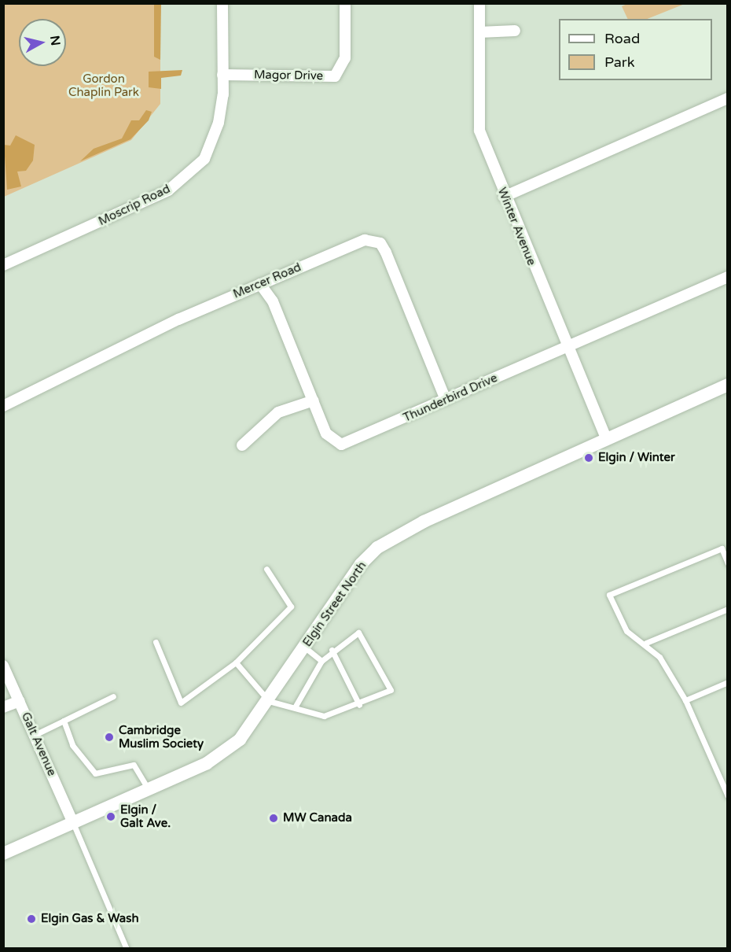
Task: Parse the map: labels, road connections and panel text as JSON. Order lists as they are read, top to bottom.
{
  "streets": {
    "street": [
      "Magor Drive",
      "Moscrip Road",
      "Winter Avenue",
      "Mercer Road",
      "Thunderbird Drive",
      "Elgin Street North",
      "Galt Avenue"
    ]
  },
  "crossings": [
    ["Magor Drive", "Moscrip Road"],
    ["Winter Avenue", "Thunderbird Drive"],
    ["Winter Avenue", "Elgin Street North"],
    ["Mercer Road", "Thunderbird Drive"],
    ["Elgin Street North", "Galt Avenue"]
  ],
  "parks": ["Gordon Chaplin Park"],
  "places": [
    "Elgin / Winter",
    "Cambridge Muslim Society",
    "Elgin / Galt Ave.",
    "MW Canada",
    "Elgin Gas & Wash"
  ],
  "legend": ["Road", "Park"],
  "north": "right"
}
